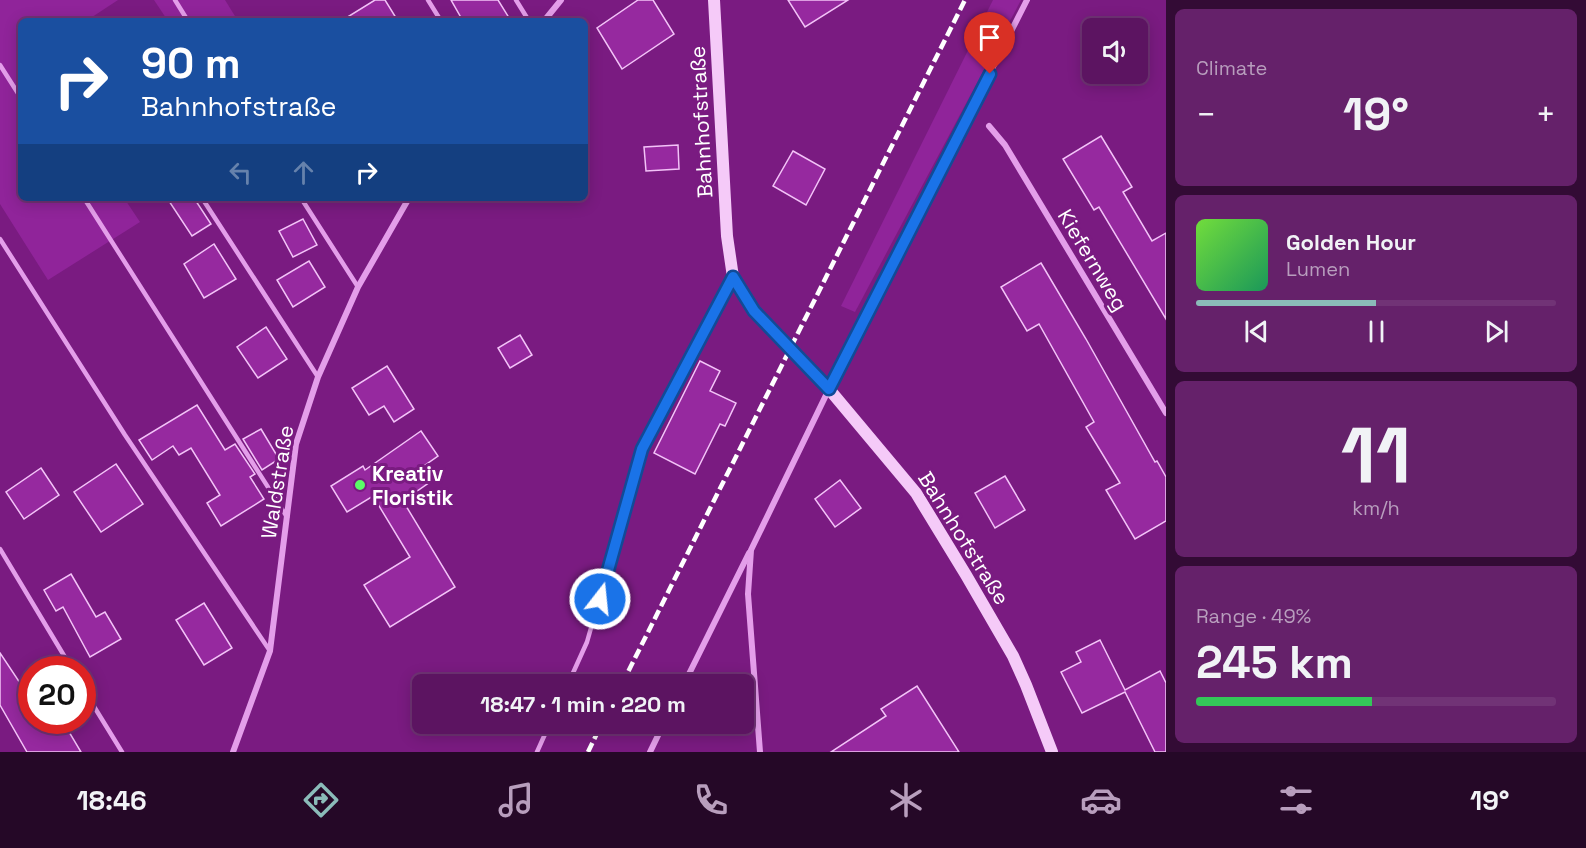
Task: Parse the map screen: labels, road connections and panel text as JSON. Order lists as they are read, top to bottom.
{
  "streets": {
    "main road": ["Bahnhofstraße"],
    "street": ["Kiefernweg", "Waldstraße"]
  },
  "places": ["Kreativ Floristik"],
  "page": {
    "tile": [
      "Climate",
      ["11", "km/h"],
      ["Range · 49%", "245 km"]
    ],
    "turn": ["90 m", "Bahnhofstraße"],
    "heat": ["−", "19°", "+"],
    "song": ["Golden Hour", "Lumen"],
    "limit": "20",
    "trip": "18:47 · 1 min · 220 m",
    "tabs": ["18:46", "19°"]
  }
}
